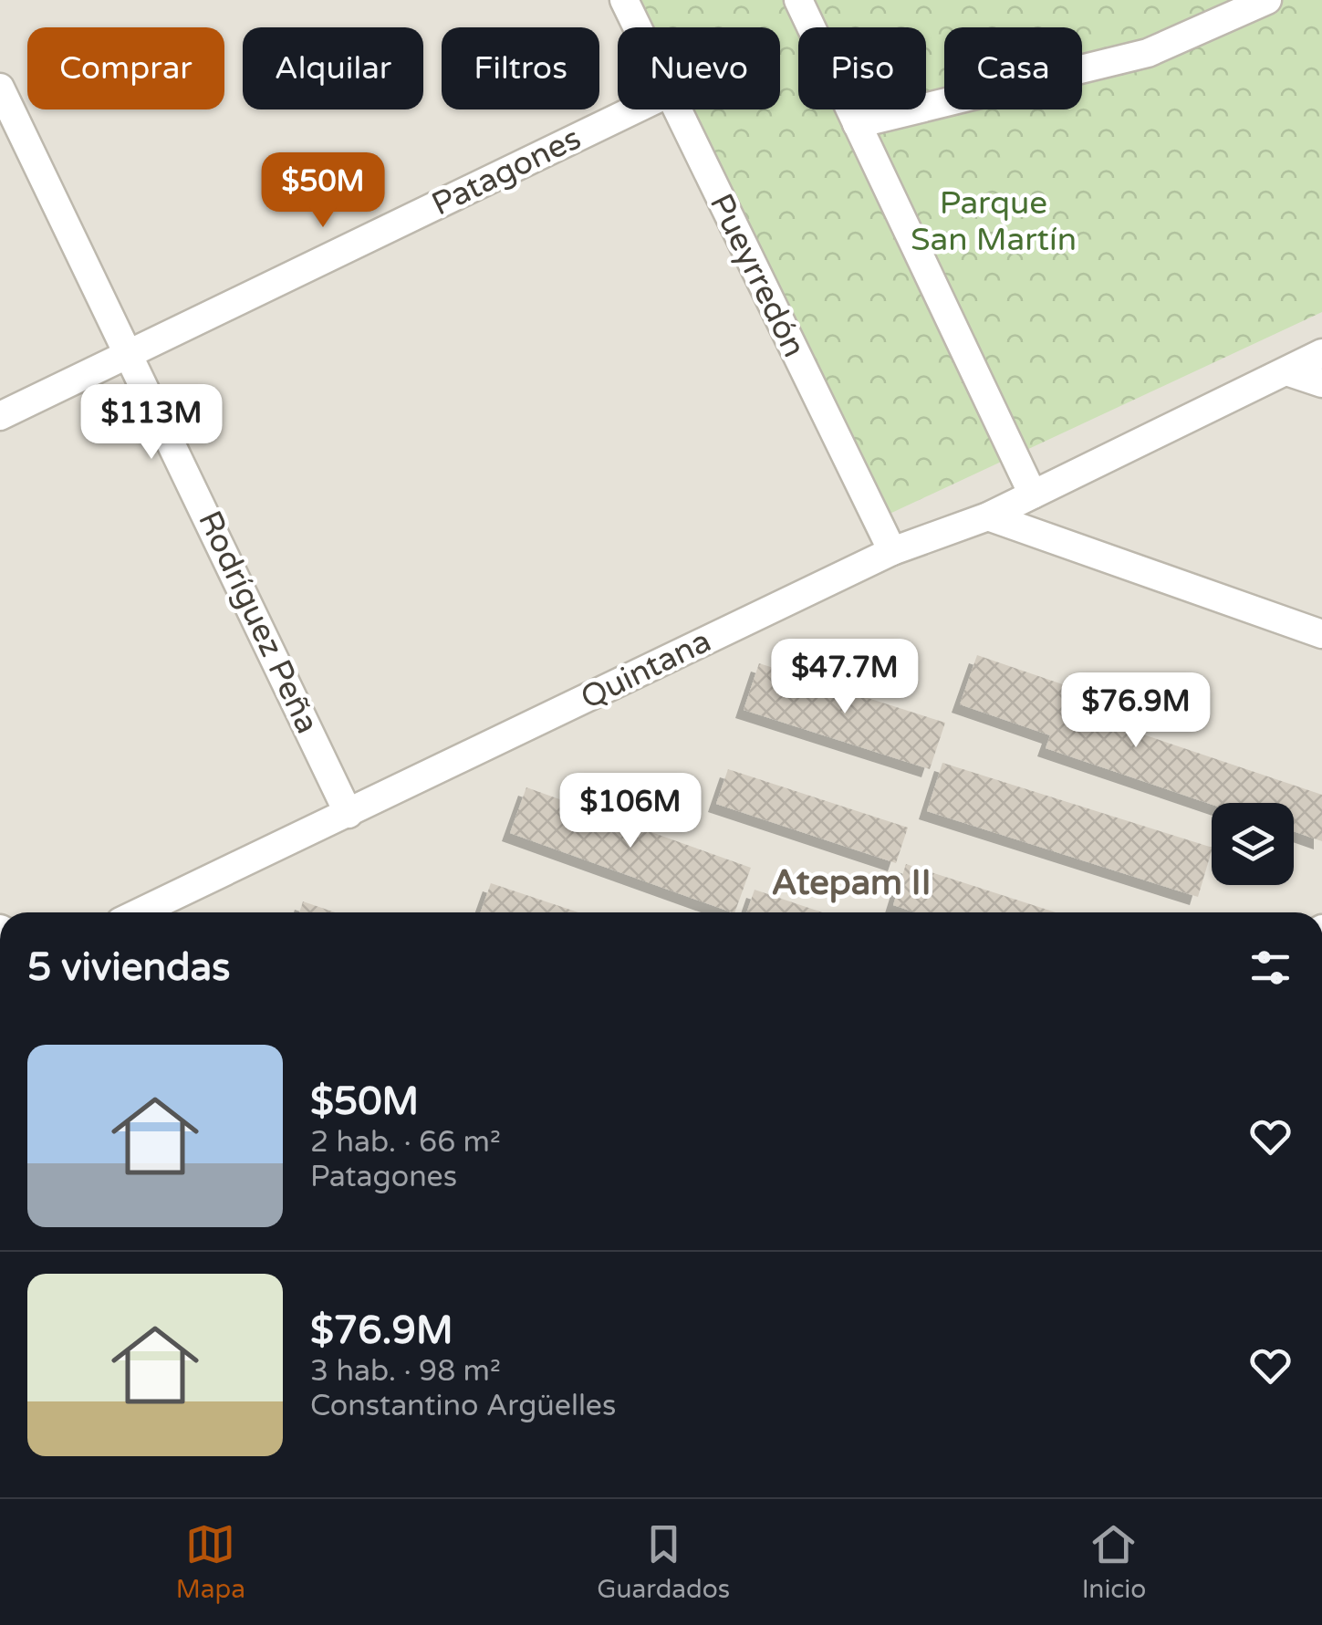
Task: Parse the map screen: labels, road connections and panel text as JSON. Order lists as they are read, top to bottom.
{
  "streets": {
    "street": [
      "Patagones",
      "Pueyrredón",
      "Rodríguez Peña",
      "Quintana"
    ]
  },
  "crossings": [
    ["Patagones", "Rodríguez Peña"],
    ["Pueyrredón", "Quintana"],
    ["Rodríguez Peña", "Quintana"]
  ],
  "districts": ["Atepam II"],
  "parks": ["Parque San Martín"],
  "page": {
    "chip": [
      "Comprar",
      "Alquilar",
      "Filtros",
      "Nuevo",
      "Piso",
      "Casa"
    ],
    "price": [
      "$50M",
      "$113M",
      "$47.7M",
      "$76.9M",
      "$106M"
    ],
    "heading": "5 viviendas",
    "list": [
      {
        "name": "$50M",
        "note": "2 hab. · 66 m² · Patagones"
      },
      {
        "name": "$76.9M",
        "note": "3 hab. · 98 m² · Constantino Argüelles"
      }
    ],
    "tabs": ["Mapa", "Guardados", "Inicio"]
  }
}
